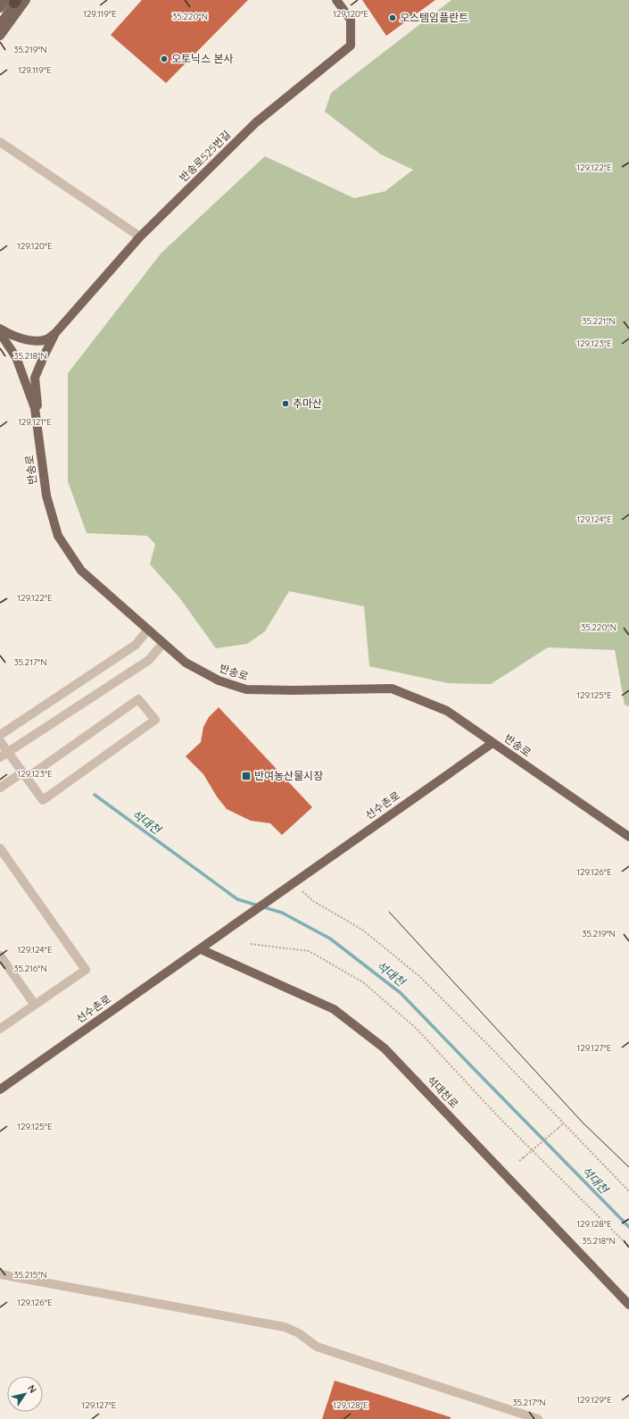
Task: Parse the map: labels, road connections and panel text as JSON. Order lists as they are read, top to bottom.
{
  "streets": {
    "main road": [
      "반송로525번길",
      "반송로",
      "선수촌로",
      "석대천로"
    ]
  },
  "crossings": [
    ["반송로", "선수촌로"],
    ["선수촌로", "석대천로"]
  ],
  "water": ["석대천"],
  "places": {
    "other": ["오스템임플란트", "오토닉스 본사", "추마산"],
    "transit": ["반여농산물시장"]
  },
  "north": "top right",
  "coordinates": [
    "129.119°E",
    "129.120°E",
    "35.220°N",
    "35.219°N",
    "129.122°E",
    "35.221°N",
    "129.123°E",
    "35.218°N",
    "129.121°E",
    "129.124°E",
    "35.217°N",
    "129.125°E",
    "129.126°E",
    "35.216°N",
    "129.127°E",
    "129.128°E",
    "35.215°N",
    "129.129°E"
  ]
}
